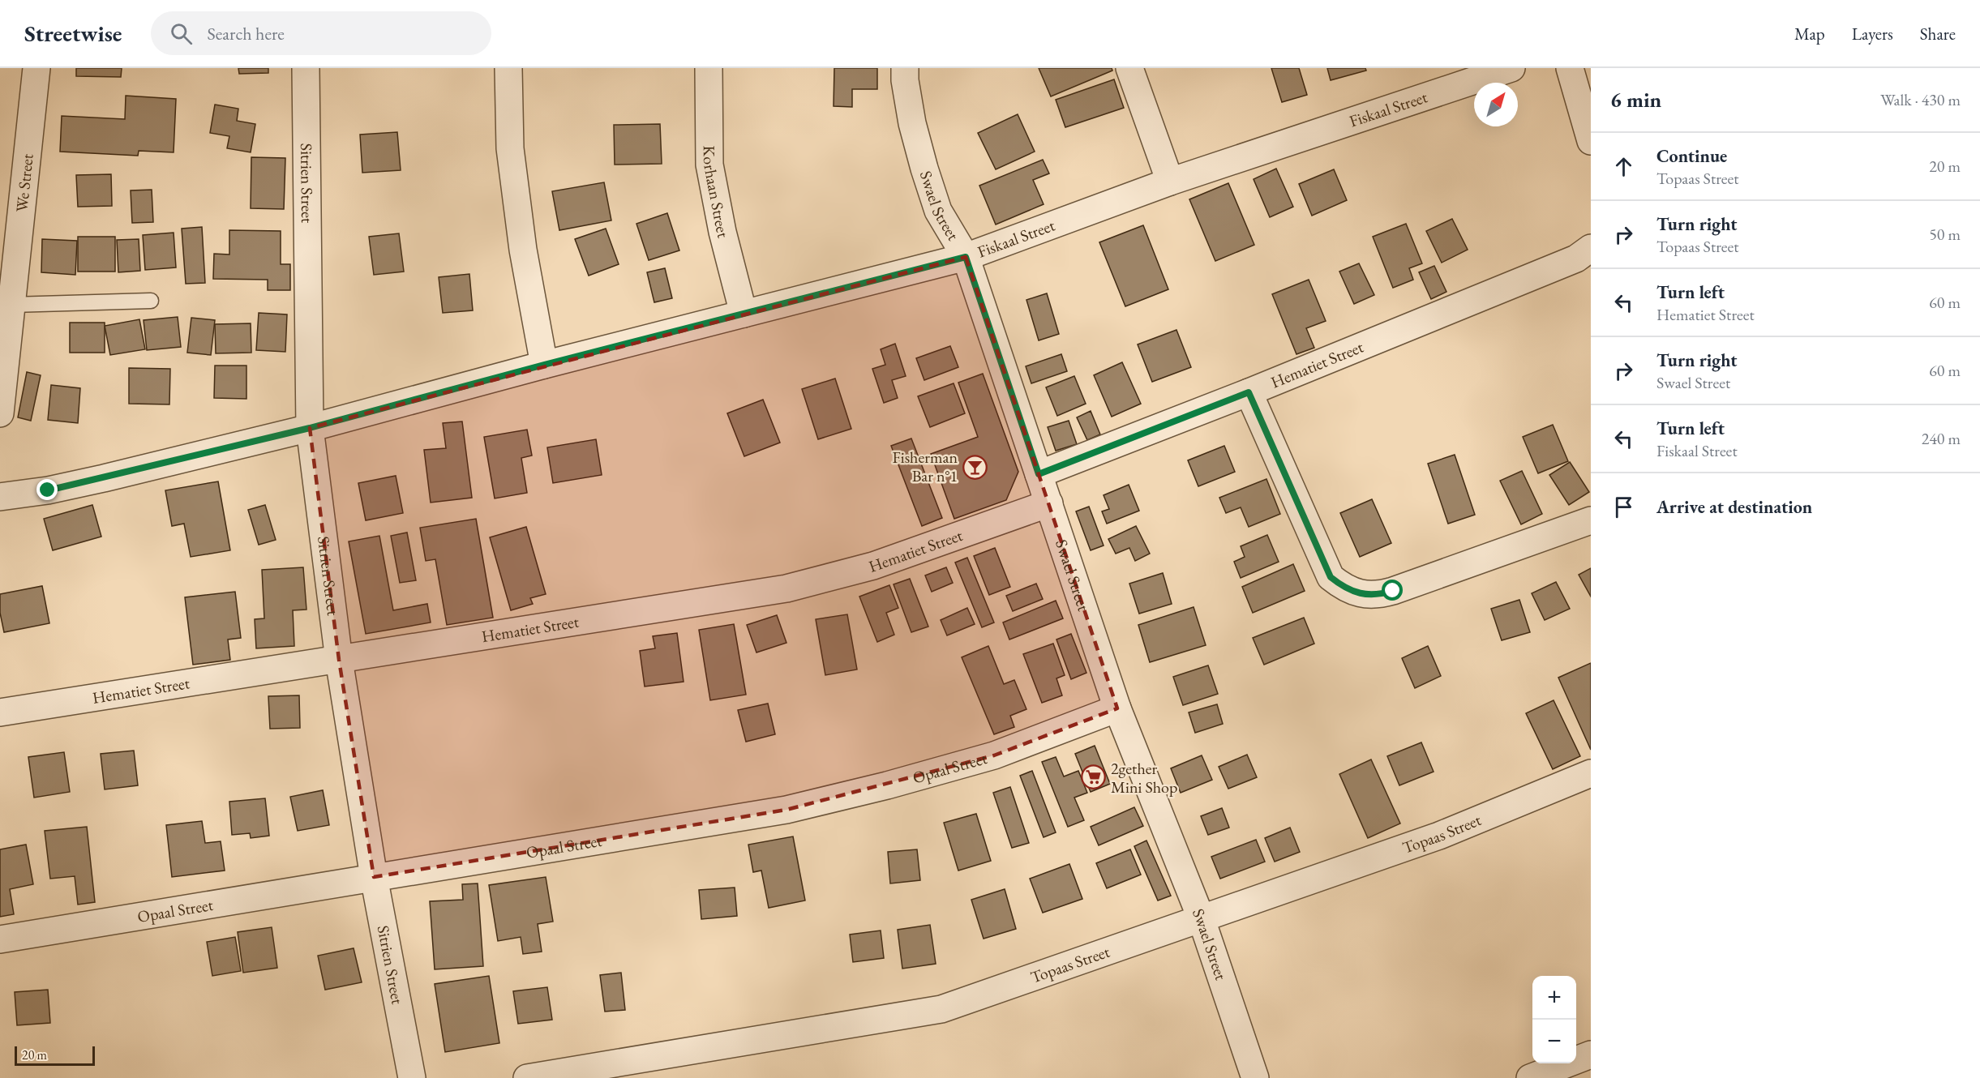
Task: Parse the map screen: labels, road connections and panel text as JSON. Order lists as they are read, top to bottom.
{
  "streets": {
    "street": [
      "Fiskaal Street",
      "We Street",
      "Sitrien Street",
      "Korhaan Street",
      "Swael Street",
      "Hematiet Street",
      "Opaal Street",
      "Topaas Street"
    ]
  },
  "crossings": [
    ["Fiskaal Street", "Sitrien Street"],
    ["Fiskaal Street", "Korhaan Street"],
    ["Fiskaal Street", "Swael Street"],
    ["Sitrien Street", "Hematiet Street"],
    ["Sitrien Street", "Opaal Street"],
    ["Swael Street", "Hematiet Street"],
    ["Swael Street", "Opaal Street"],
    ["Swael Street", "Topaas Street"]
  ],
  "places": {
    "bar": ["Fisherman Bar n°1"],
    "supermarket": ["2gether Mini Shop"]
  },
  "scale_bar": "20 m",
  "north": "top right",
  "page": {
    "header": "Streetwise",
    "search": "Search here",
    "nav": ["Map", "Layers", "Share"],
    "heading": ["6 min", "Walk · 430 m"],
    "list": [
      ["Continue", "Topaas Street", "20 m"],
      ["Turn right", "Topaas Street", "50 m"],
      ["Turn left", "Hematiet Street", "60 m"],
      ["Turn right", "Swael Street", "60 m"],
      ["Turn left", "Fiskaal Street", "240 m"],
      "Arrive at destination"
    ],
    "map_buttons": ["+", "−"],
    "scale": "20 m"
  }
}
